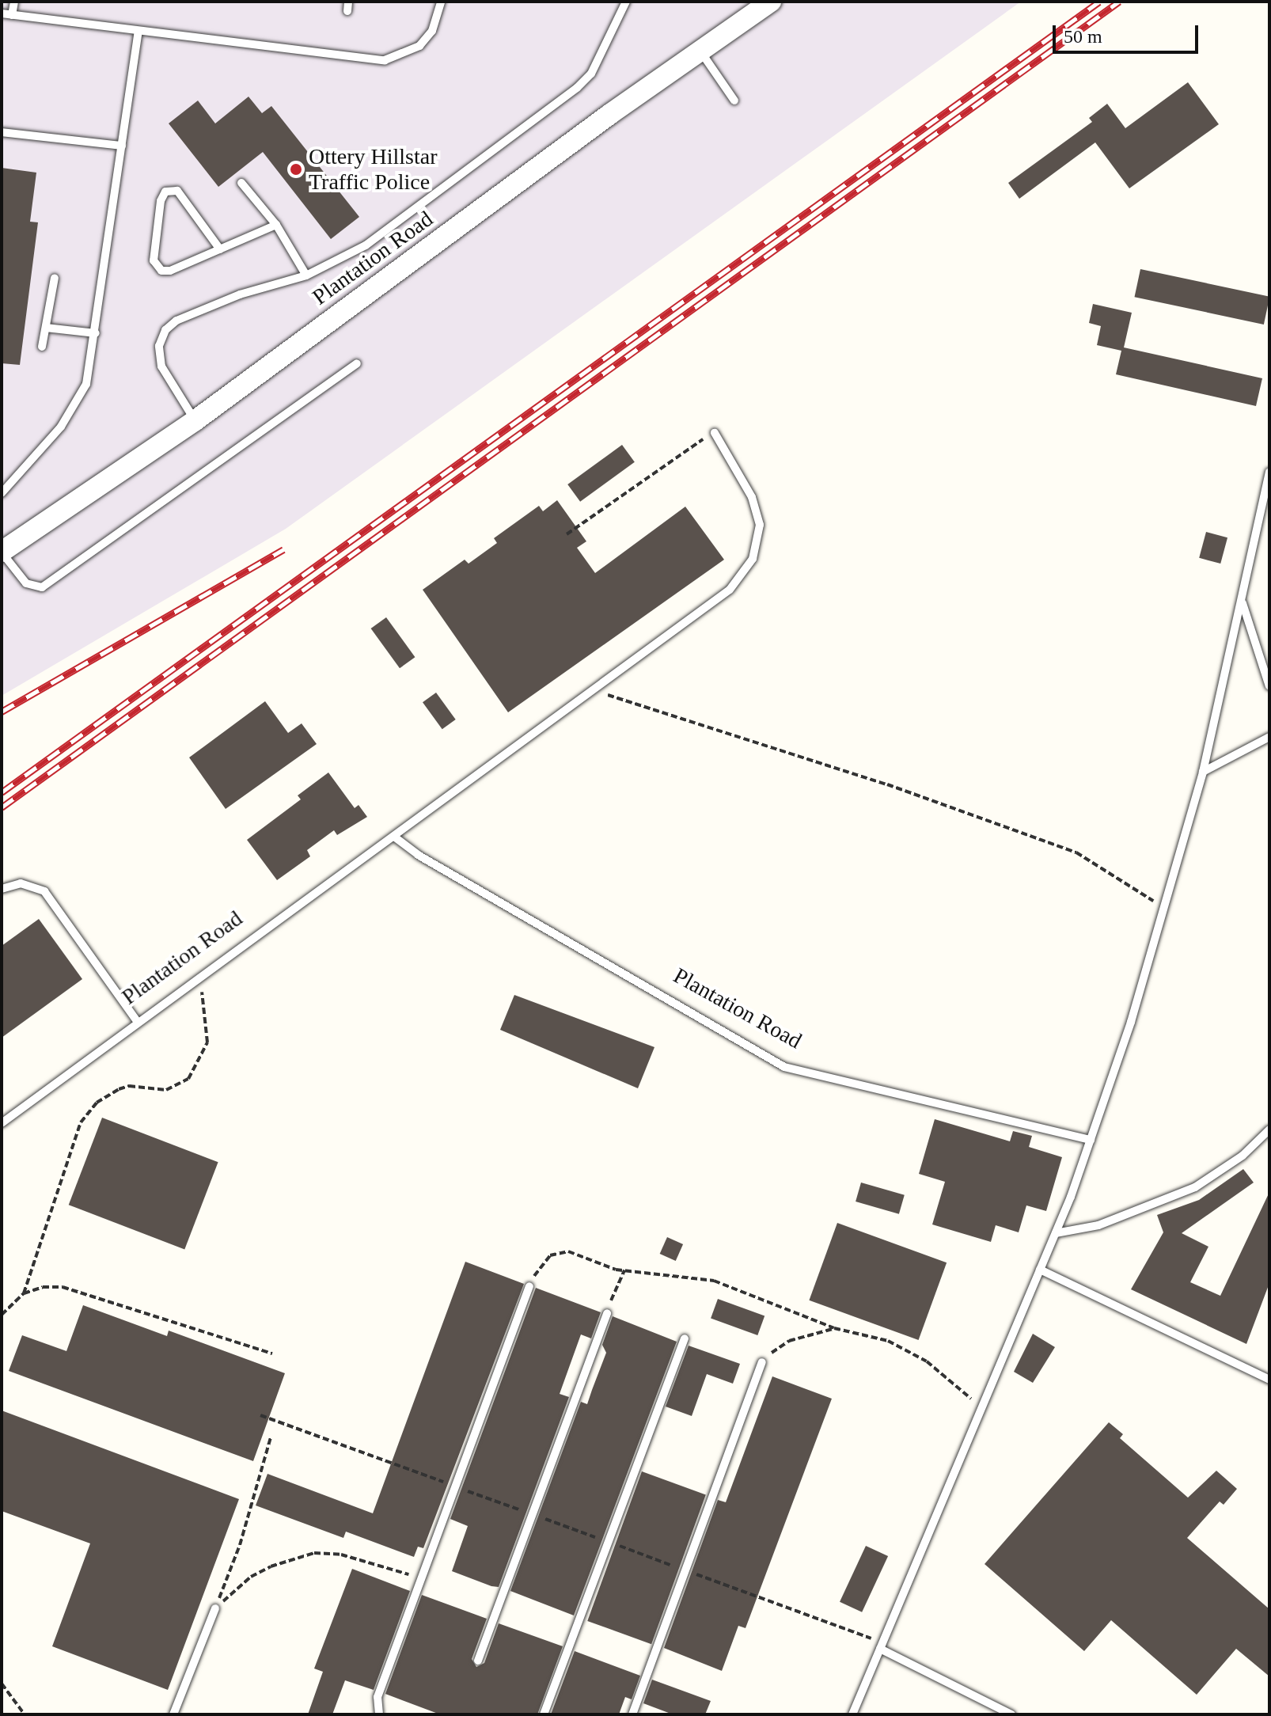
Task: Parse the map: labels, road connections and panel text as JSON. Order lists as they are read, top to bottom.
{
  "streets": {
    "street": ["Plantation Road"]
  },
  "places": ["Ottery Hillstar Traffic Police"],
  "scale_bar": "50 m"
}
